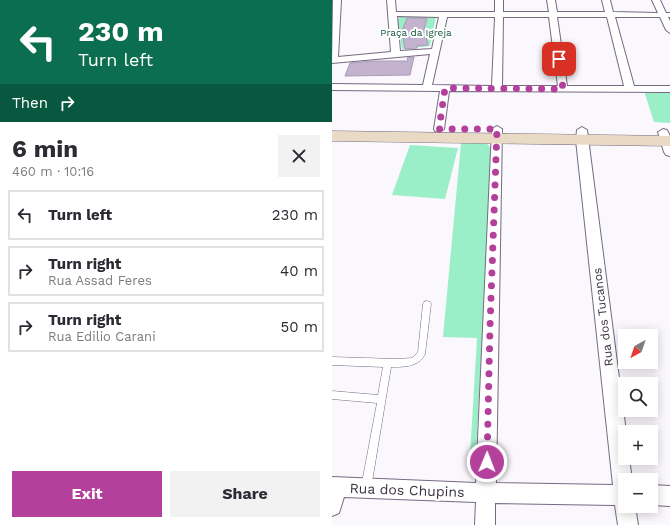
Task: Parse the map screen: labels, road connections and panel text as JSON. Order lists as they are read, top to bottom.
{
  "streets": {
    "street": ["Rua dos Tucanos", "Rua dos Chupins"]
  },
  "parks": ["Praça da Igreja"],
  "north": "bottom left",
  "page": {
    "turn": ["230 m", "Turn left"],
    "then": "Then",
    "heading": ["6 min", "460 m · 10:16"],
    "list": [
      {
        "name": "Turn left",
        "value": "230 m"
      },
      {
        "name": "Turn right",
        "note": "Rua Assad Feres",
        "value": "40 m"
      },
      {
        "name": "Turn right",
        "note": "Rua Edilio Carani",
        "value": "50 m"
      }
    ],
    "map_buttons": ["+", "−"],
    "buttons": ["Exit", "Share"]
  }
}
